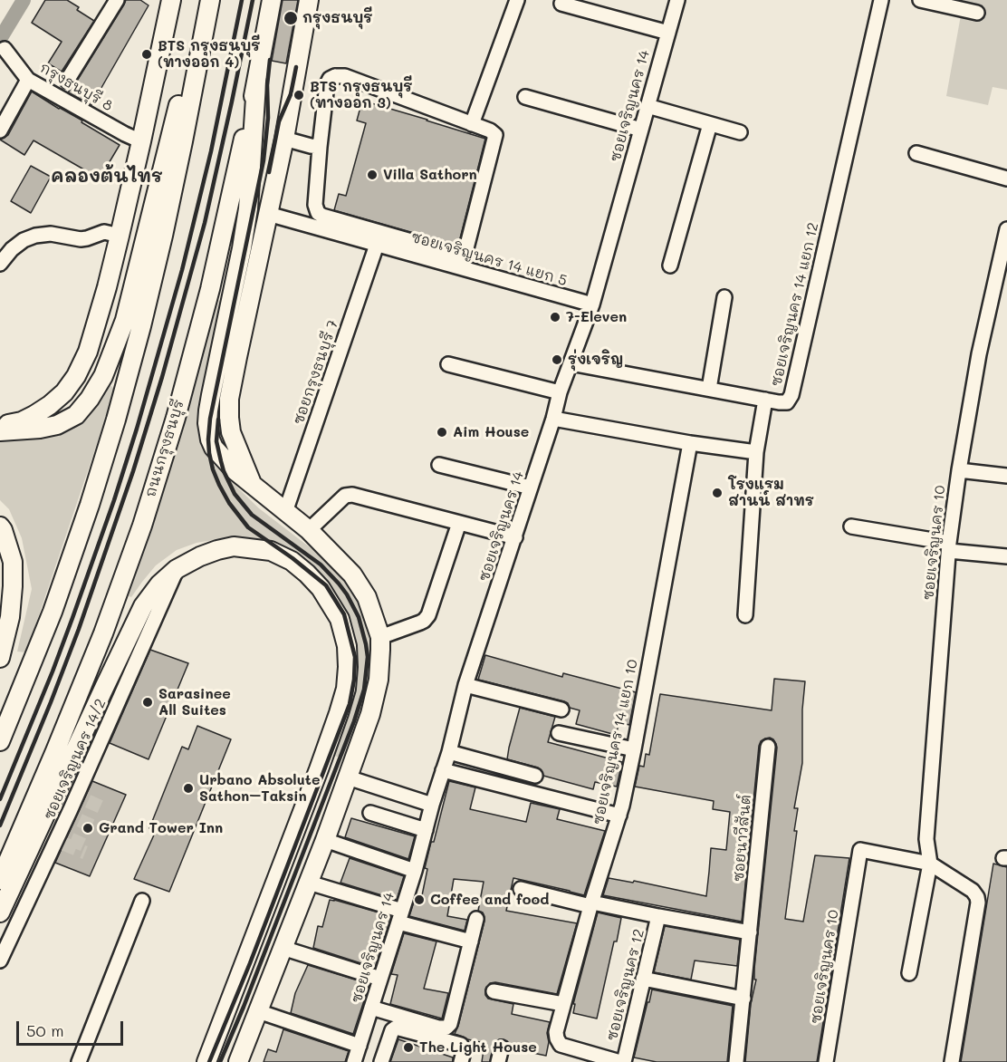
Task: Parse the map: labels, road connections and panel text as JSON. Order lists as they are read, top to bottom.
{
  "streets": {
    "main road": ["ถนนกรุงธนบุรี"],
    "street": [
      "กรุงธนบุรี 8",
      "ซอยเจริญนคร 14",
      "ซอยเจริญนคร 14 แยก 5",
      "ซอยเจริญนคร 14 แยก 12",
      "ซอยกรุงธนบุรี 7",
      "ซอยเจริญนคร 10",
      "ซอยเจริญนคร 14 แยก 10",
      "ซอยเจริญนคร 14/2",
      "ซอยนาวีสันต์",
      "ซอยเจริญนคร 12"
    ]
  },
  "crossings": [
    ["ซอยเจริญนคร 14", "ซอยเจริญนคร 14 แยก 5"],
    ["ซอยเจริญนคร 14", "ซอยเจริญนคร 14 แยก 12"],
    ["ซอยเจริญนคร 14 แยก 5", "ซอยกรุงธนบุรี 7"],
    ["ซอยเจริญนคร 14 แยก 10", "ซอยเจริญนคร 12"]
  ],
  "districts": ["คลองต้นไทร"],
  "places": [
    "กรุงธนบุรี",
    "BTS กรุงธนบุรี (ทางออก 4)",
    "BTS กรุงธนบุรี (ทางออก 3)",
    "Villa Sathorn",
    "7-Eleven",
    "รุ่งเจริญ",
    "Aim House",
    "โรงแรม สานน์ สาทร",
    "Sarasinee All Suites",
    "Urbano Absolute Sathon–Taksin",
    "Grand Tower Inn",
    "Coffee and food",
    "The Light House"
  ],
  "scale_bar": "50 m"
}
